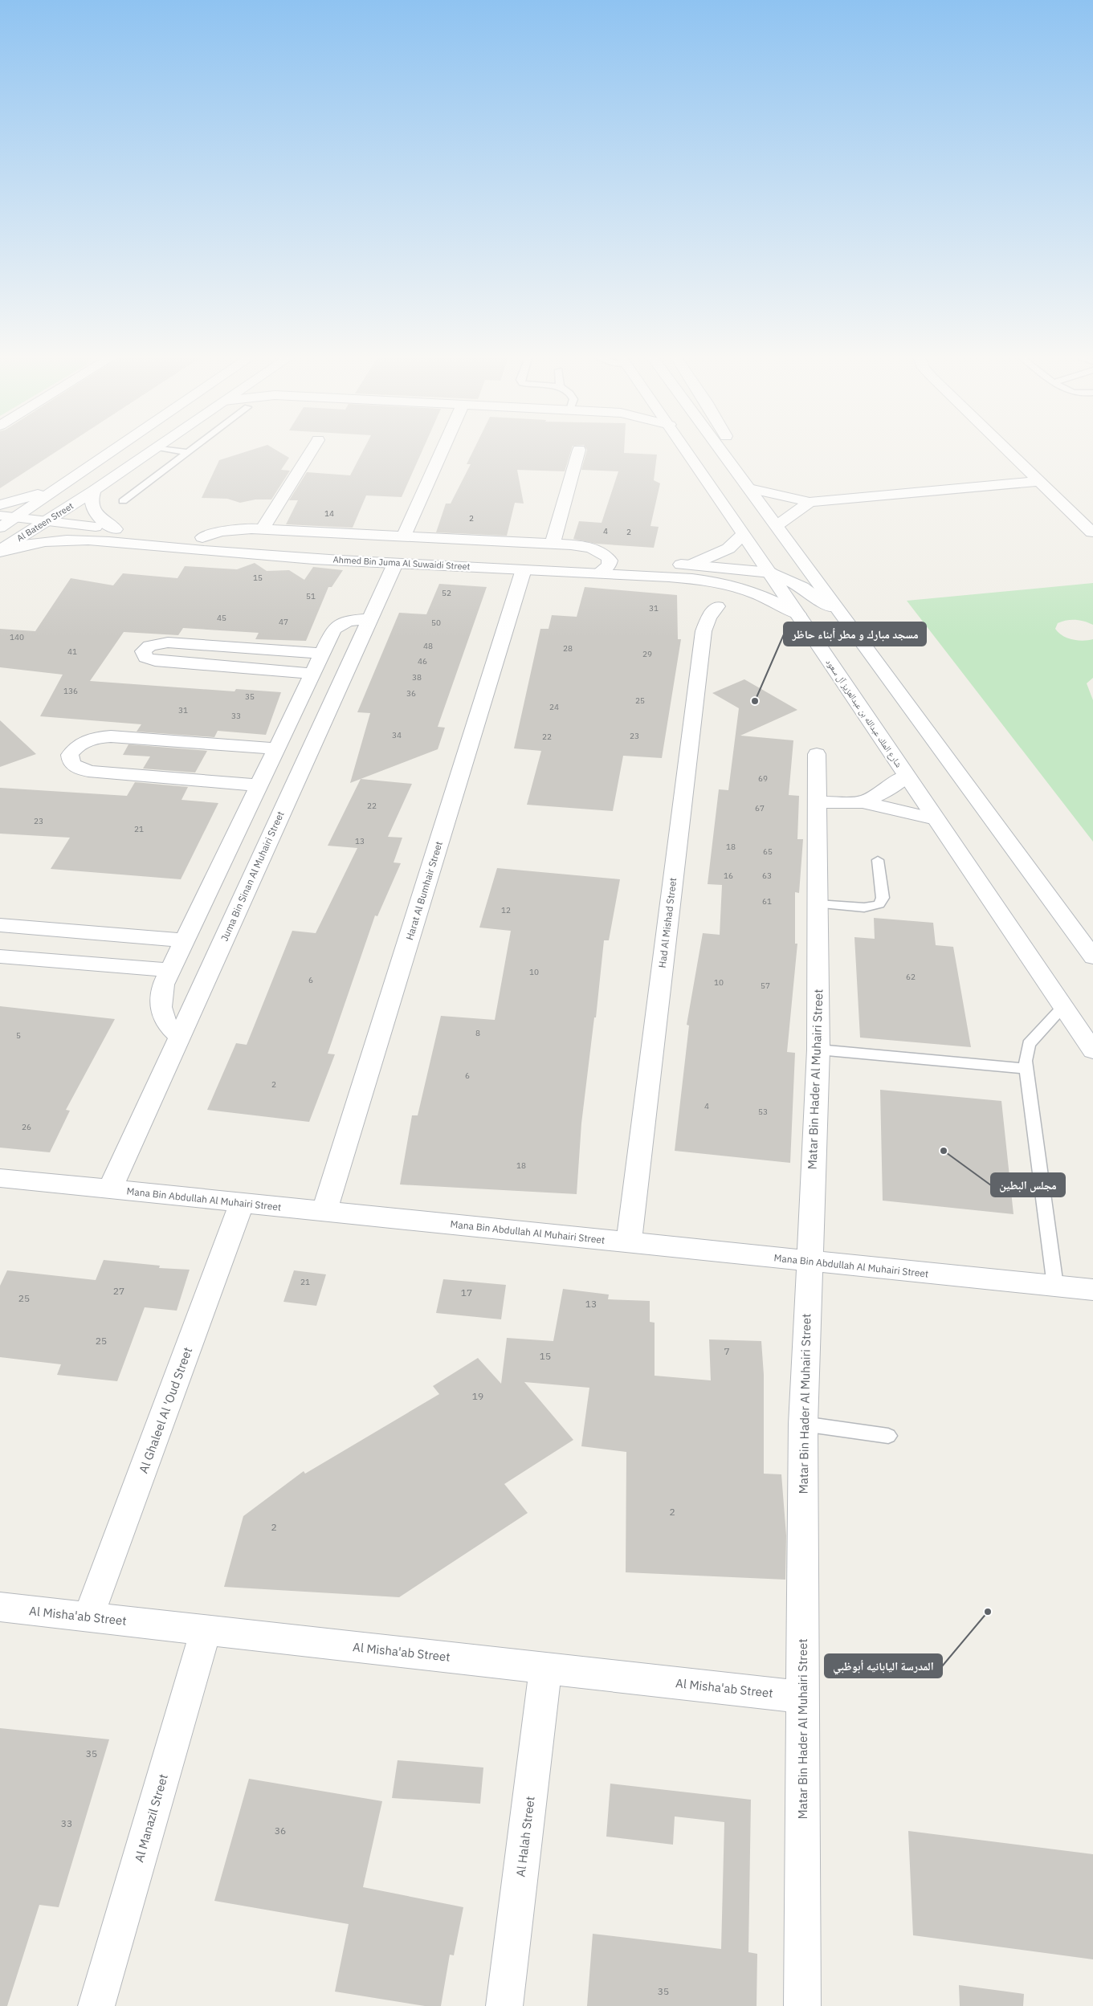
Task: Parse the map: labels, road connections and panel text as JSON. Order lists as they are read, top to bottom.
{
  "streets": {
    "street": [
      "Al Bateen Street",
      "Ahmed Bin Juma Al Suwaidi Street",
      "شارع الملك عبدالله بن عبدالعزيز آل سعود",
      "Juma Bin Sinan Al Muhairi Street",
      "Harat Al Bumhair Street",
      "Had Al Mishad Street",
      "Matar Bin Hader Al Muhairi Street",
      "Mana Bin Abdullah Al Muhairi Street",
      "Al Ghaleel Al 'Oud Street",
      "Al Misha'ab Street",
      "Al Manazil Street",
      "Al Halah Street"
    ]
  },
  "crossings": [
    ["Al Bateen Street", "Ahmed Bin Juma Al Suwaidi Street"],
    ["Ahmed Bin Juma Al Suwaidi Street", "شارع الملك عبدالله بن عبدالعزيز آل سعود"],
    ["Ahmed Bin Juma Al Suwaidi Street", "Juma Bin Sinan Al Muhairi Street"],
    ["Ahmed Bin Juma Al Suwaidi Street", "Harat Al Bumhair Street"],
    ["Juma Bin Sinan Al Muhairi Street", "Mana Bin Abdullah Al Muhairi Street"],
    ["Harat Al Bumhair Street", "Mana Bin Abdullah Al Muhairi Street"],
    ["Had Al Mishad Street", "Mana Bin Abdullah Al Muhairi Street"],
    ["Matar Bin Hader Al Muhairi Street", "Mana Bin Abdullah Al Muhairi Street"],
    ["Matar Bin Hader Al Muhairi Street", "Al Misha'ab Street"],
    ["Mana Bin Abdullah Al Muhairi Street", "Al Ghaleel Al 'Oud Street"],
    ["Al Ghaleel Al 'Oud Street", "Al Misha'ab Street"],
    ["Al Misha'ab Street", "Al Manazil Street"],
    ["Al Misha'ab Street", "Al Halah Street"]
  ],
  "places": ["مسجد مبارك و مطر أبناء حاظر", "مجلس البطين", "المدرسة اليابانيه أبوظبي"],
  "house_numbers": [
    "14",
    "2",
    "4",
    "2",
    "15",
    "52",
    "51",
    "31",
    "45",
    "47",
    "50",
    "140",
    "48",
    "28",
    "41",
    "29",
    "46",
    "38",
    "136",
    "36",
    "35",
    "25",
    "24",
    "31",
    "33",
    "34",
    "23",
    "22",
    "69",
    "22",
    "67",
    "23",
    "21",
    "13",
    "18",
    "65",
    "16",
    "63",
    "61",
    "12",
    "10",
    "62",
    "6",
    "10",
    "57",
    "8",
    "5",
    "6",
    "2",
    "4",
    "53",
    "26",
    "18",
    "21",
    "27",
    "17",
    "25",
    "13",
    "25",
    "7",
    "15",
    "19",
    "2",
    "2",
    "35",
    "33",
    "36",
    "35"
  ]
}
